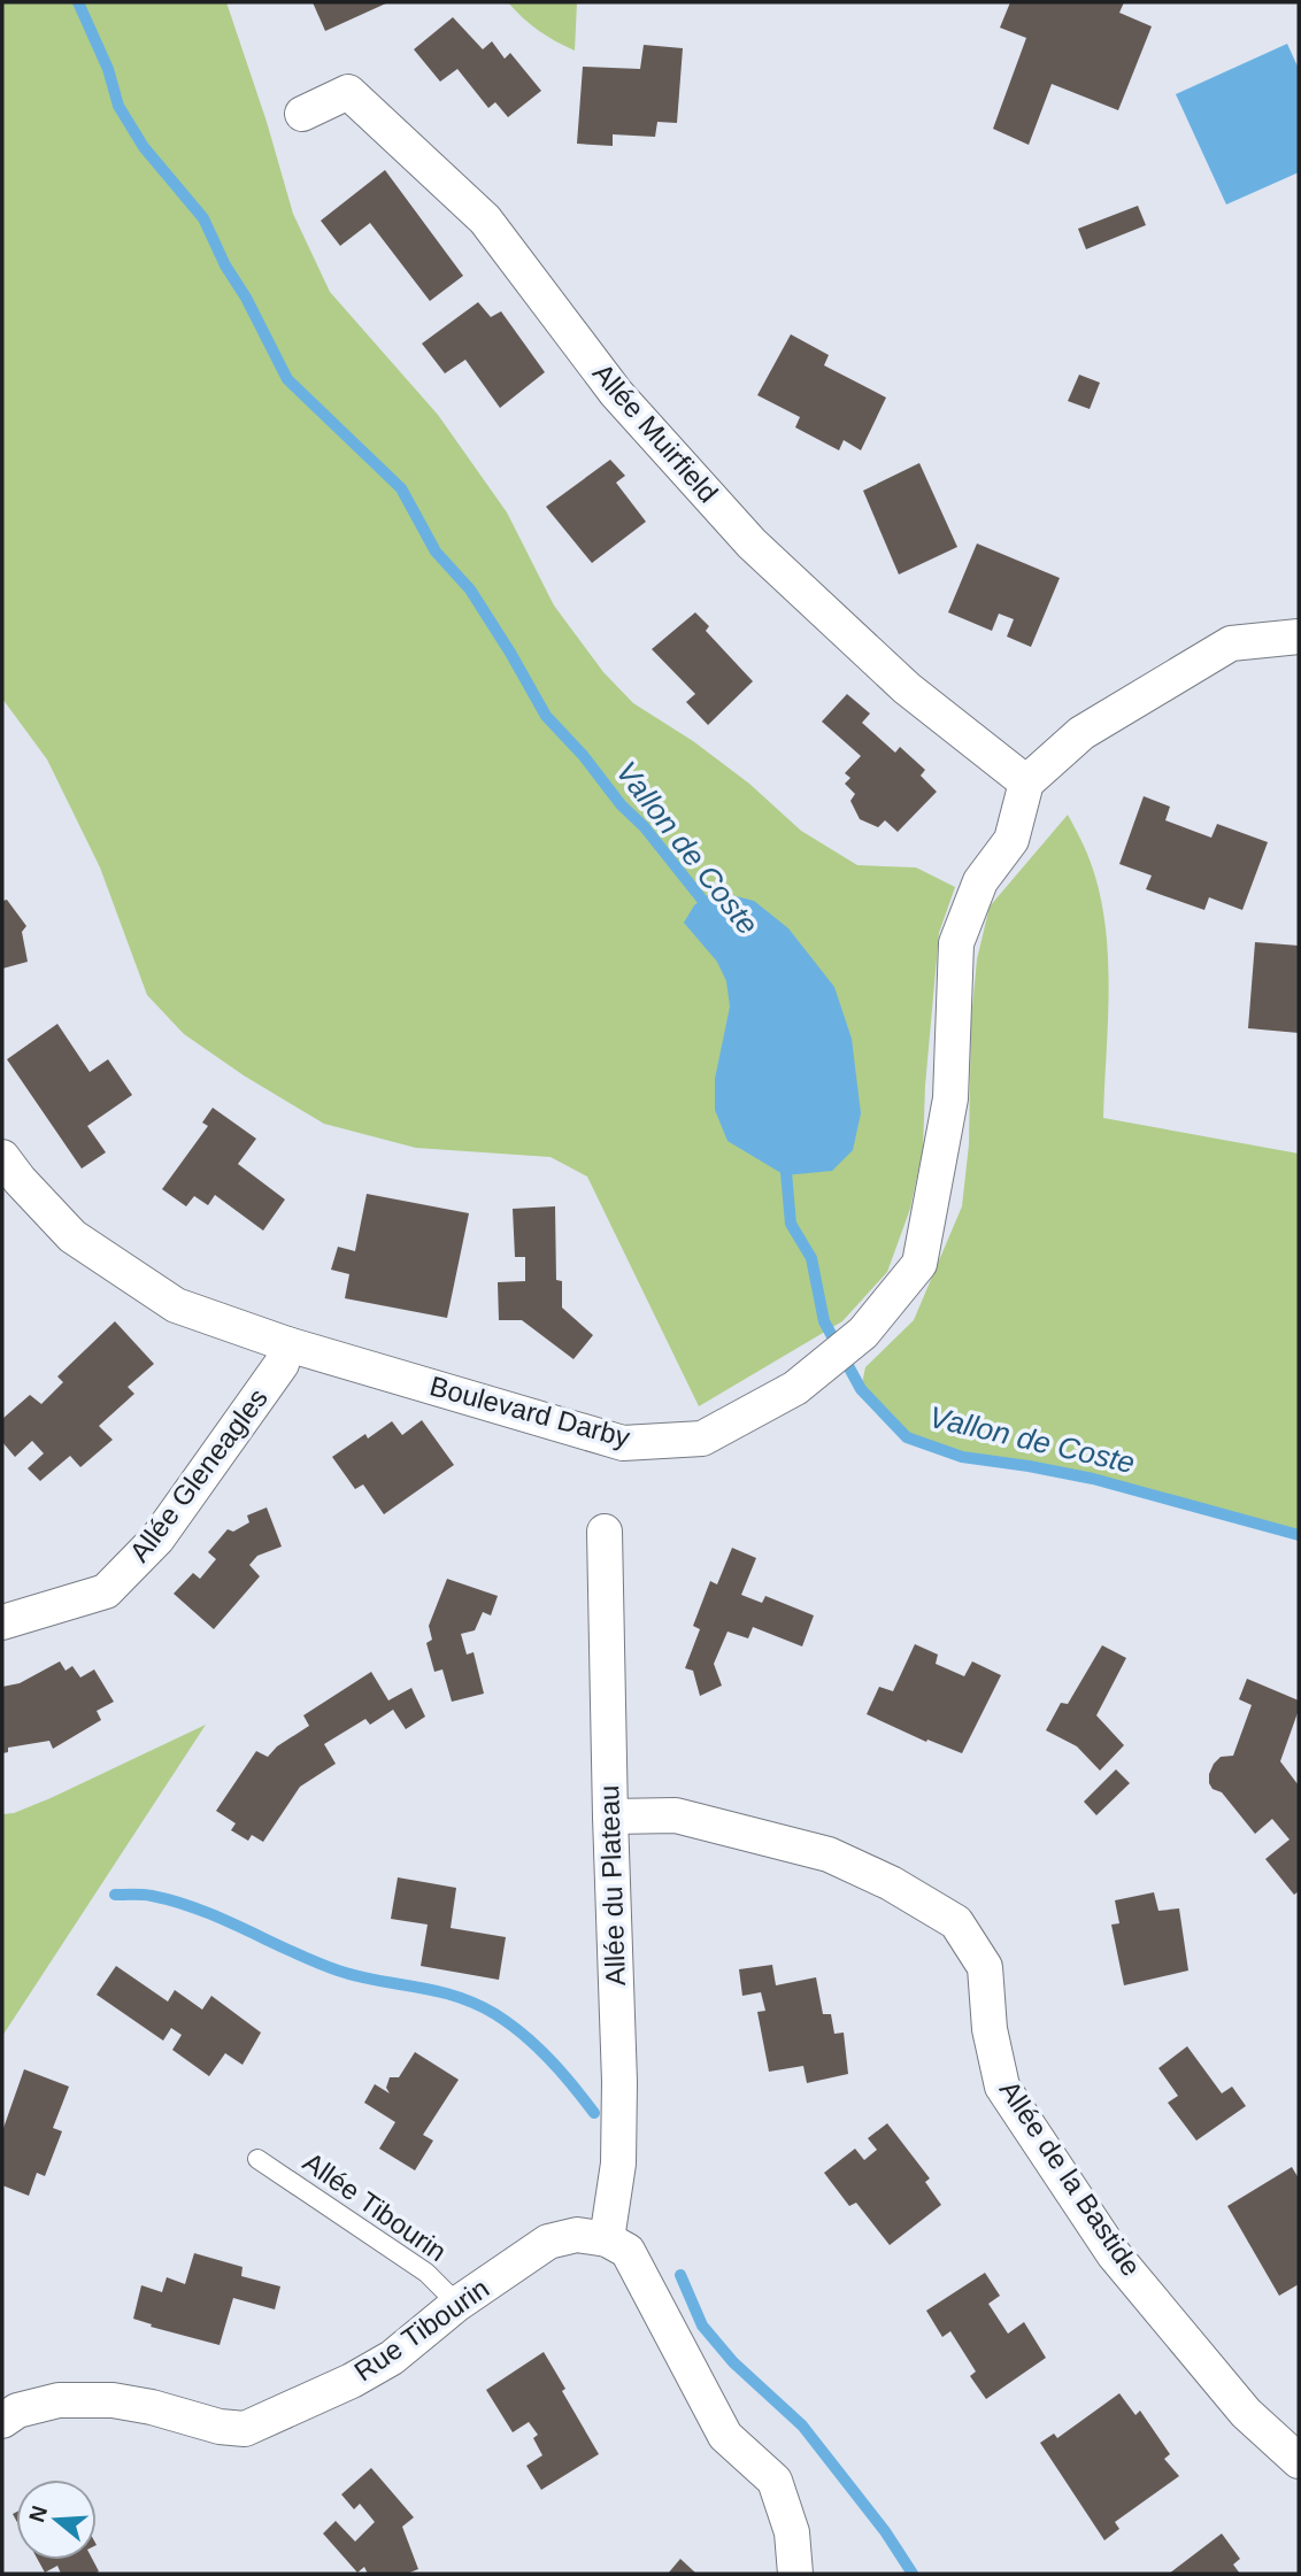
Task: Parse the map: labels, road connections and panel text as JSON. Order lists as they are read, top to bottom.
{
  "streets": {
    "street": [
      "Allée Muirfield",
      "Boulevard Darby",
      "Allée Gleneagles",
      "Allée du Plateau",
      "Allée de la Bastide",
      "Rue Tibourin"
    ],
    "lane": ["Allée Tibourin"]
  },
  "crossings": [
    ["Allée Muirfield", "Boulevard Darby"],
    ["Boulevard Darby", "Allée Gleneagles"],
    ["Allée du Plateau", "Allée de la Bastide"],
    ["Allée du Plateau", "Rue Tibourin"],
    ["Allée Tibourin", "Rue Tibourin"]
  ],
  "water": ["Vallon de Coste"],
  "north": "left"
}
